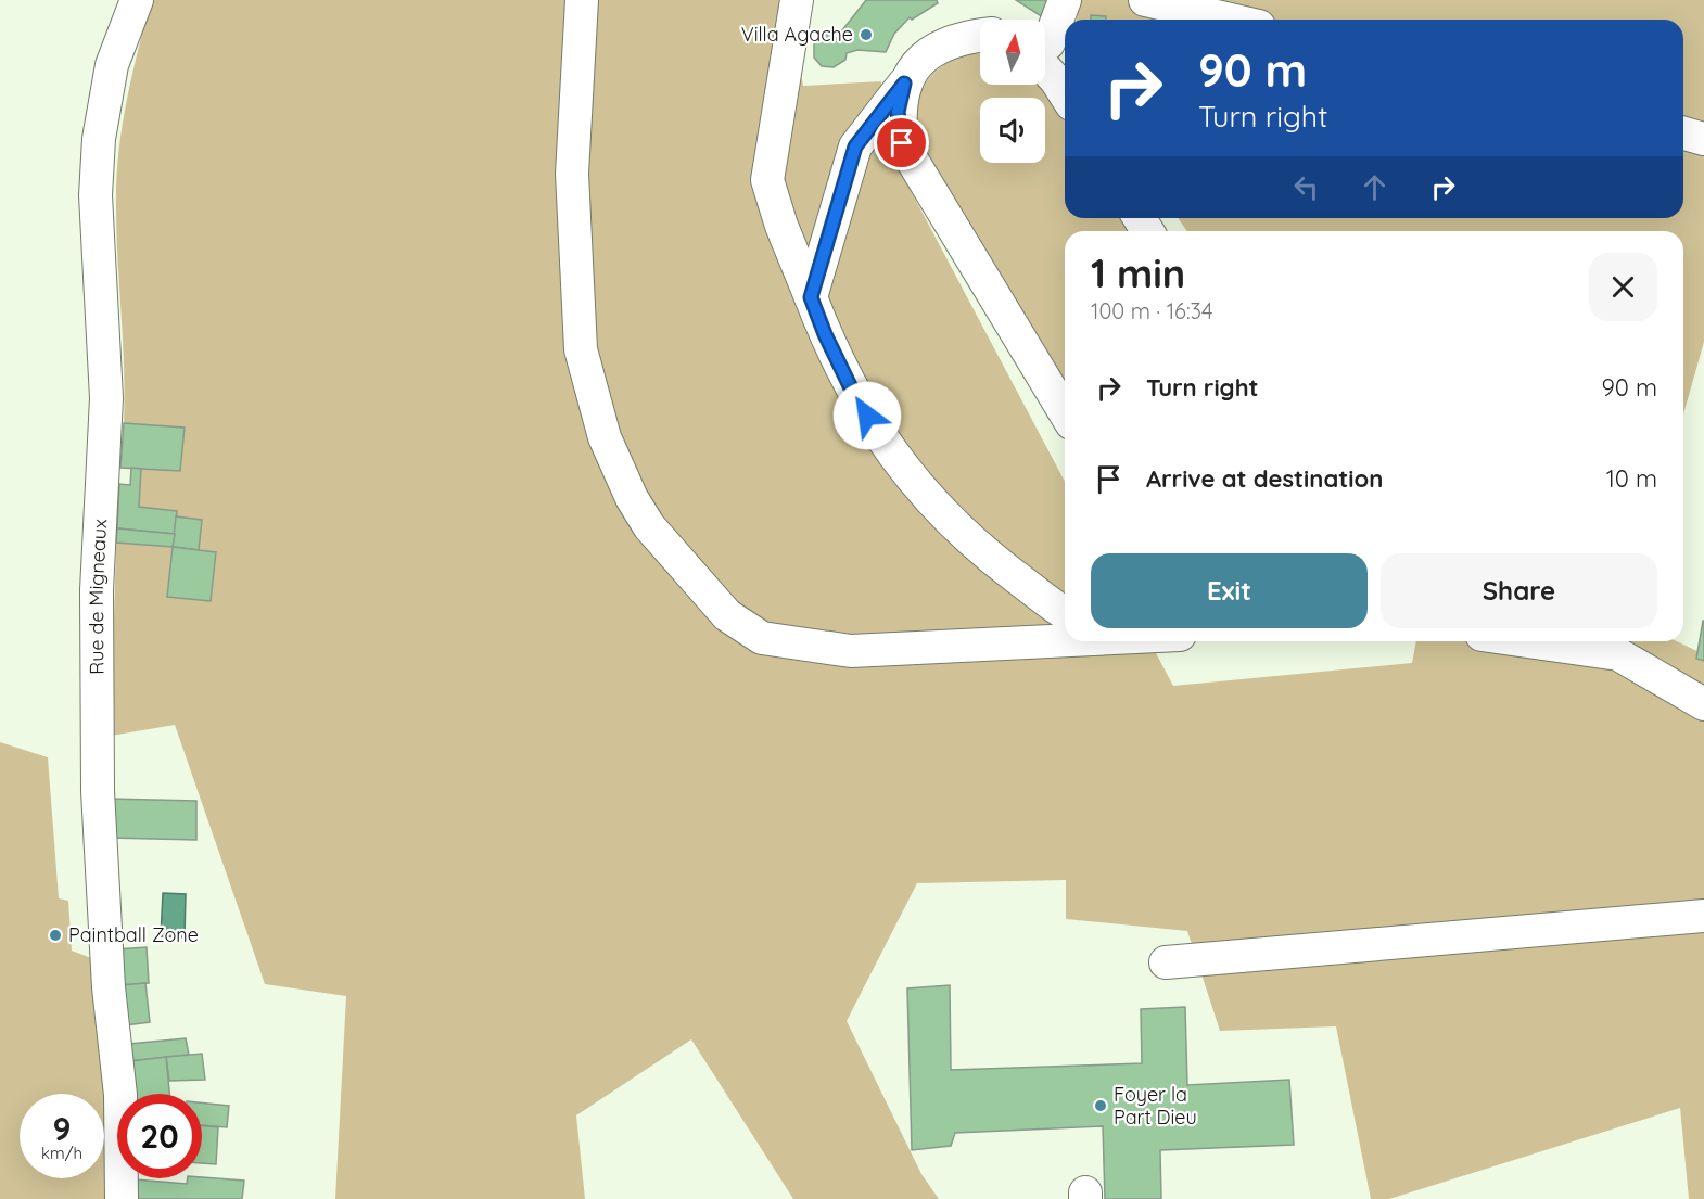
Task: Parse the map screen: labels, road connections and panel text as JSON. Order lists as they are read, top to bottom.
{
  "streets": {
    "street": ["Rue de Migneaux"]
  },
  "places": ["Villa Agache", "Paintball Zone", "Foyer la Part Dieu"],
  "north": "top",
  "page": {
    "turn": ["90 m", "Turn right"],
    "heading": ["1 min", "100 m · 16:34"],
    "list": [
      {
        "name": "Turn right",
        "value": "90 m"
      },
      {
        "name": "Arrive at destination",
        "value": "10 m"
      }
    ],
    "buttons": ["Exit", "Share"],
    "speed": "9 km/h",
    "limit": "20"
  }
}
